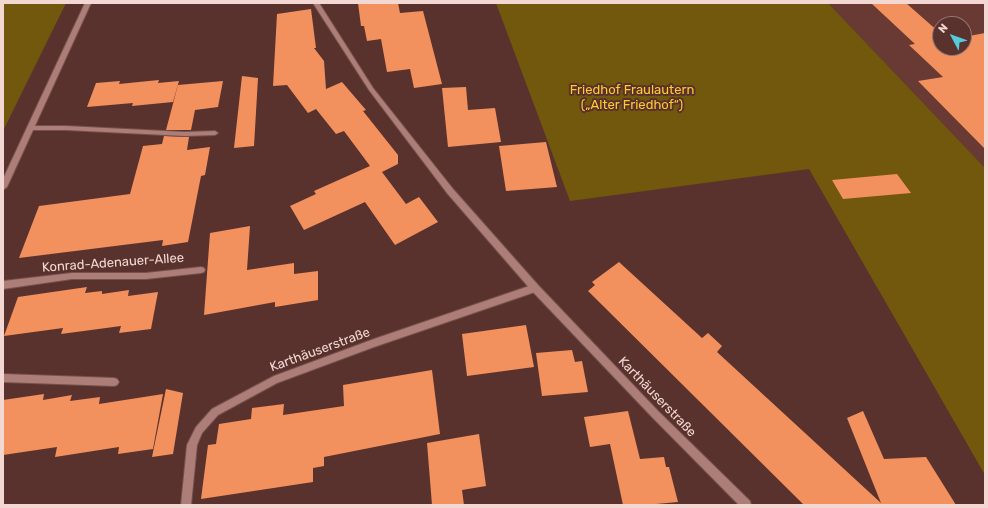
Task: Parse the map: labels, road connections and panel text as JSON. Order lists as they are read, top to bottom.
{
  "streets": {
    "street": ["Konrad-Adenauer-Allee", "Karthäuserstraße"]
  },
  "parks": ["Friedhof Fraulautern („Alter Friedhof“)"],
  "north": "top left"
}
